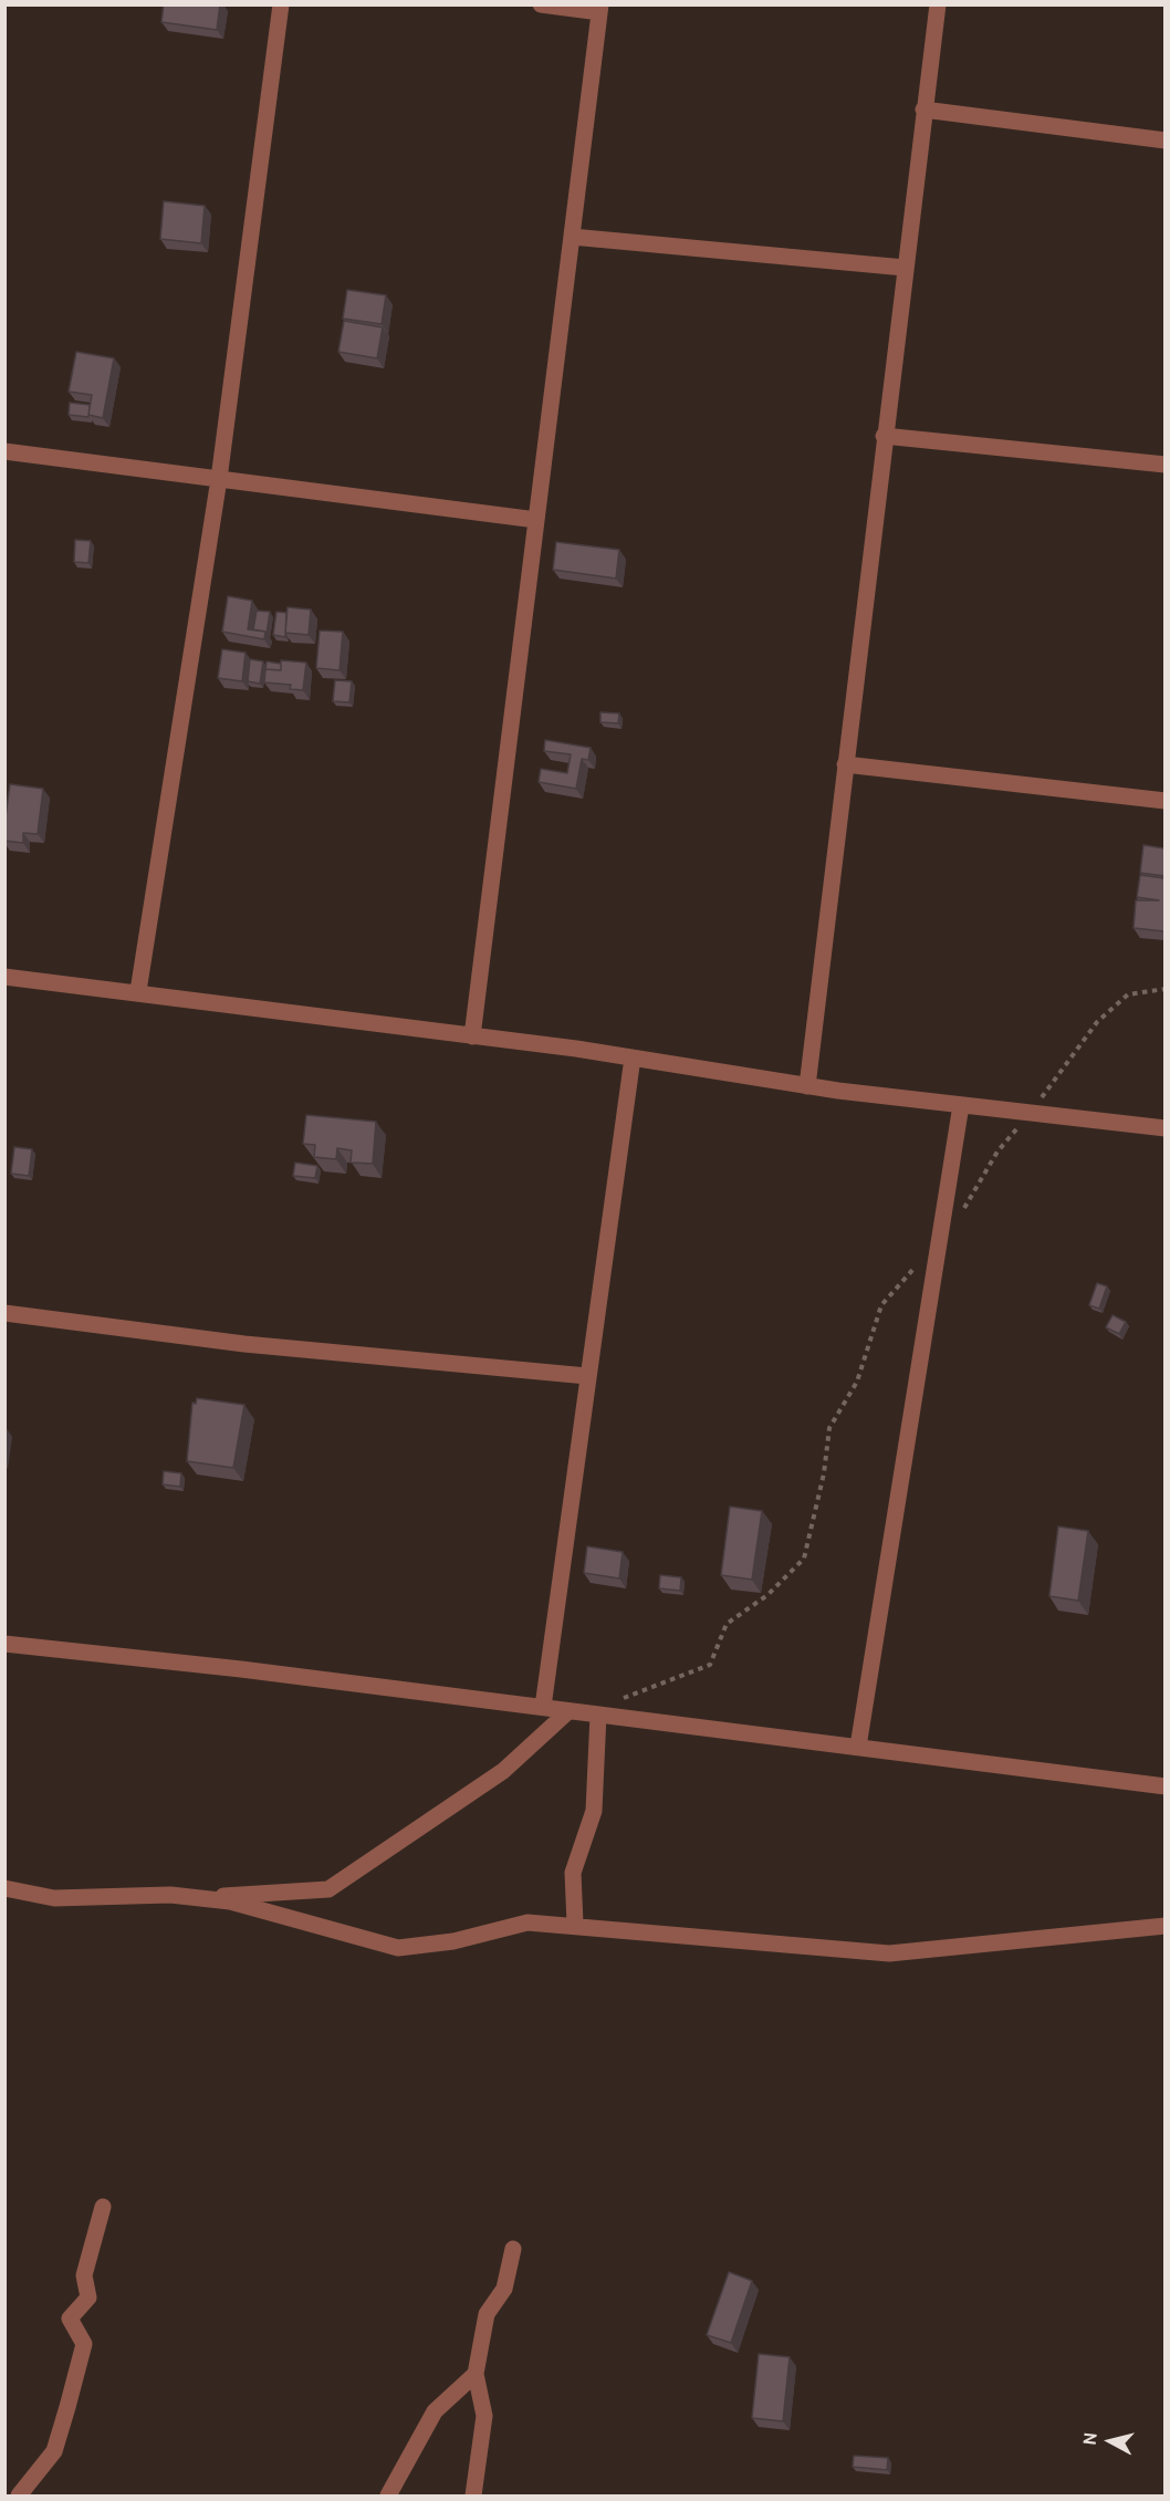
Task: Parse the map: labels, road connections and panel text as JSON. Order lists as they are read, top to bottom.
{
  "north": "left"
}
